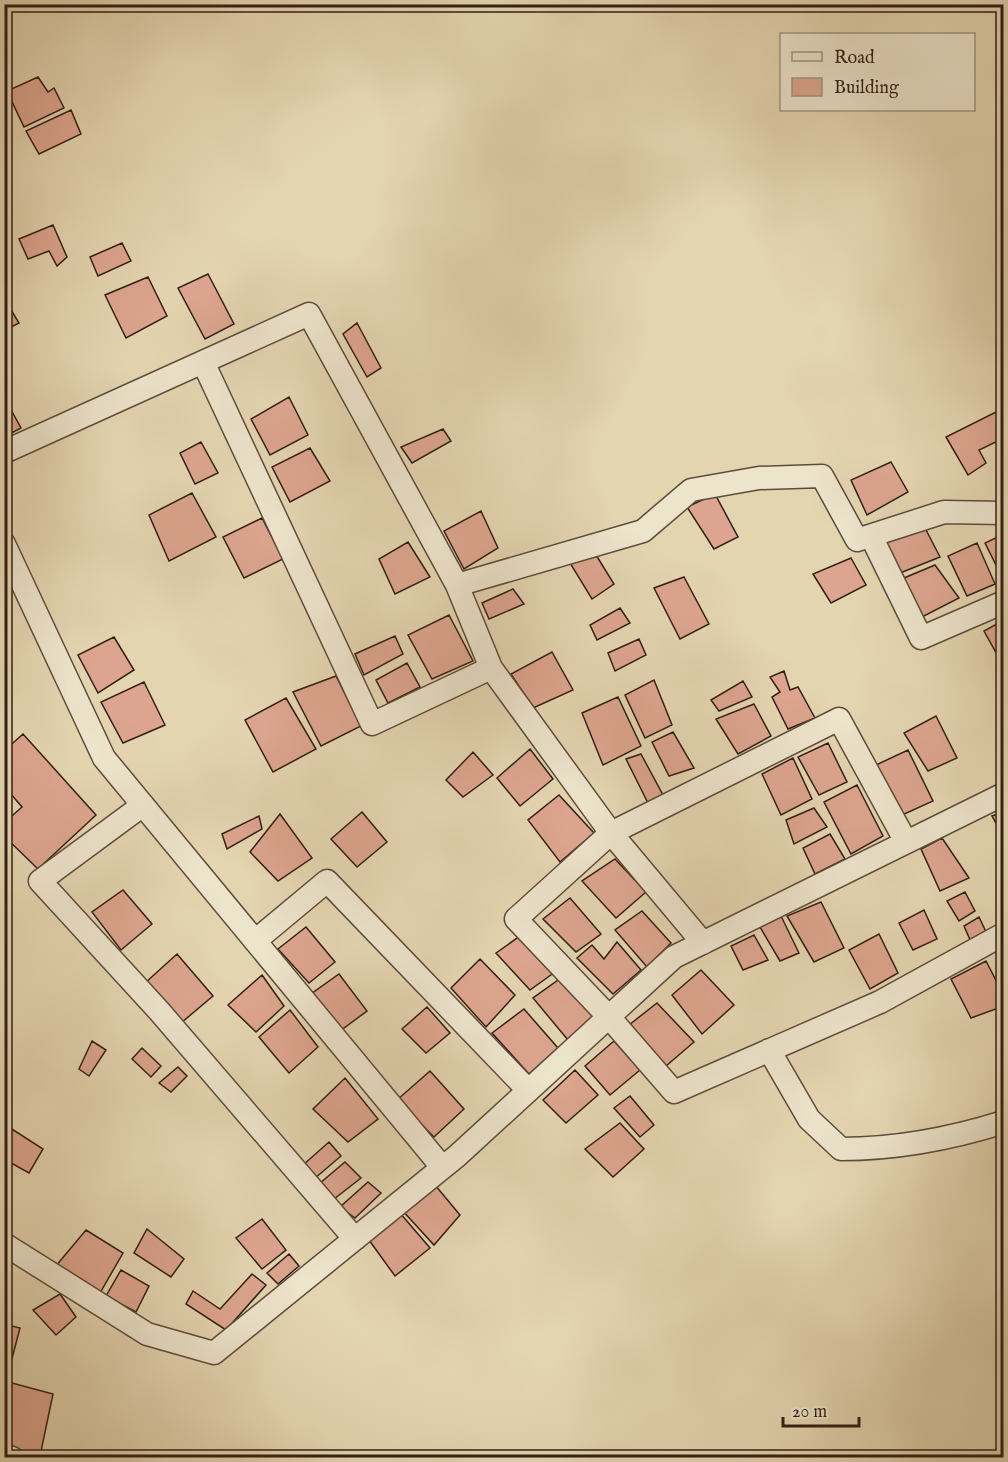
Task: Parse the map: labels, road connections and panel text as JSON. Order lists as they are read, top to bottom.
{
  "legend": ["Road", "Building"],
  "scale_bar": "20 m"
}
